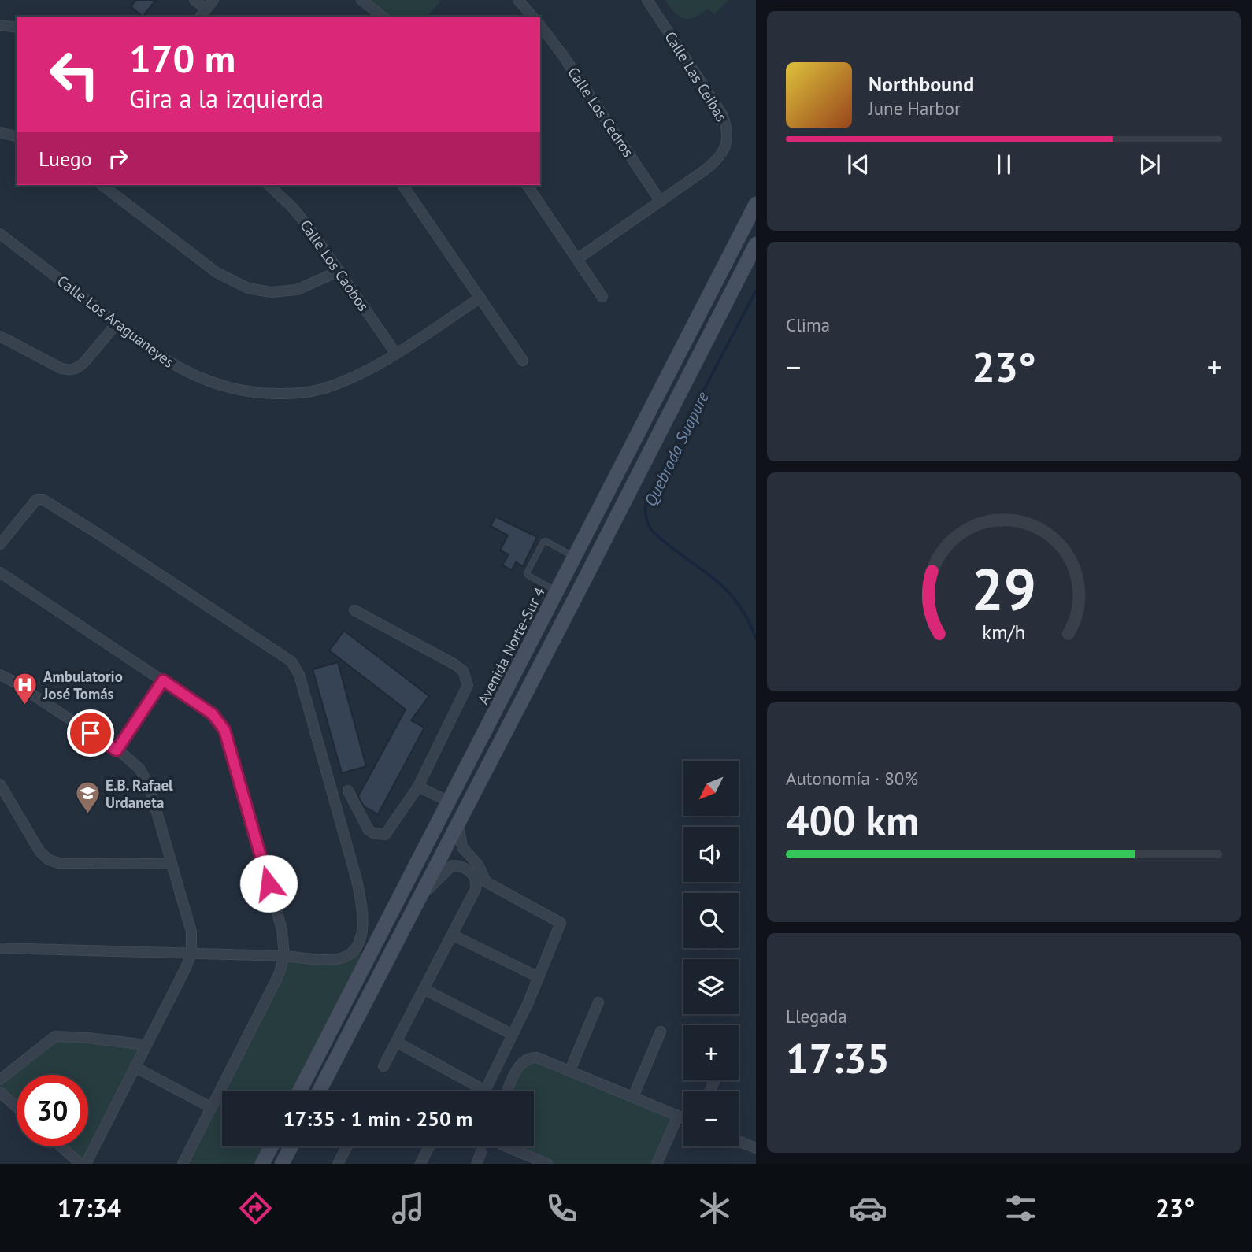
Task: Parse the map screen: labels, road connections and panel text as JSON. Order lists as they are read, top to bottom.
{
  "streets": {
    "main road": ["Avenida Norte-Sur 4"],
    "street": [
      "Calle Las Ceibas",
      "Calle Los Cedros",
      "Calle Los Caobos",
      "Calle Los Araguaneyes"
    ]
  },
  "crossings": [
    ["Calle Las Ceibas", "Calle Los Cedros"],
    ["Calle Los Caobos", "Calle Los Araguaneyes"]
  ],
  "water": ["Quebrada Suapure"],
  "places": {
    "hospital": ["Ambulatorio José Tomás"],
    "school or university": ["E.B. Rafael Urdaneta"]
  },
  "north": "bottom left",
  "page": {
    "turn": ["170 m", "Gira a la izquierda"],
    "song": ["Northbound", "June Harbor"],
    "then": "Luego",
    "tile": [
      "Clima",
      ["Autonomía · 80%", "400 km"],
      ["Llegada", "17:35"]
    ],
    "heat": ["−", "23°", "+"],
    "map_buttons": ["+", "−"],
    "limit": "30",
    "trip": "17:35 · 1 min · 250 m",
    "tabs": ["17:34", "23°"],
    "gauge": ["29", "km/h"]
  }
}
